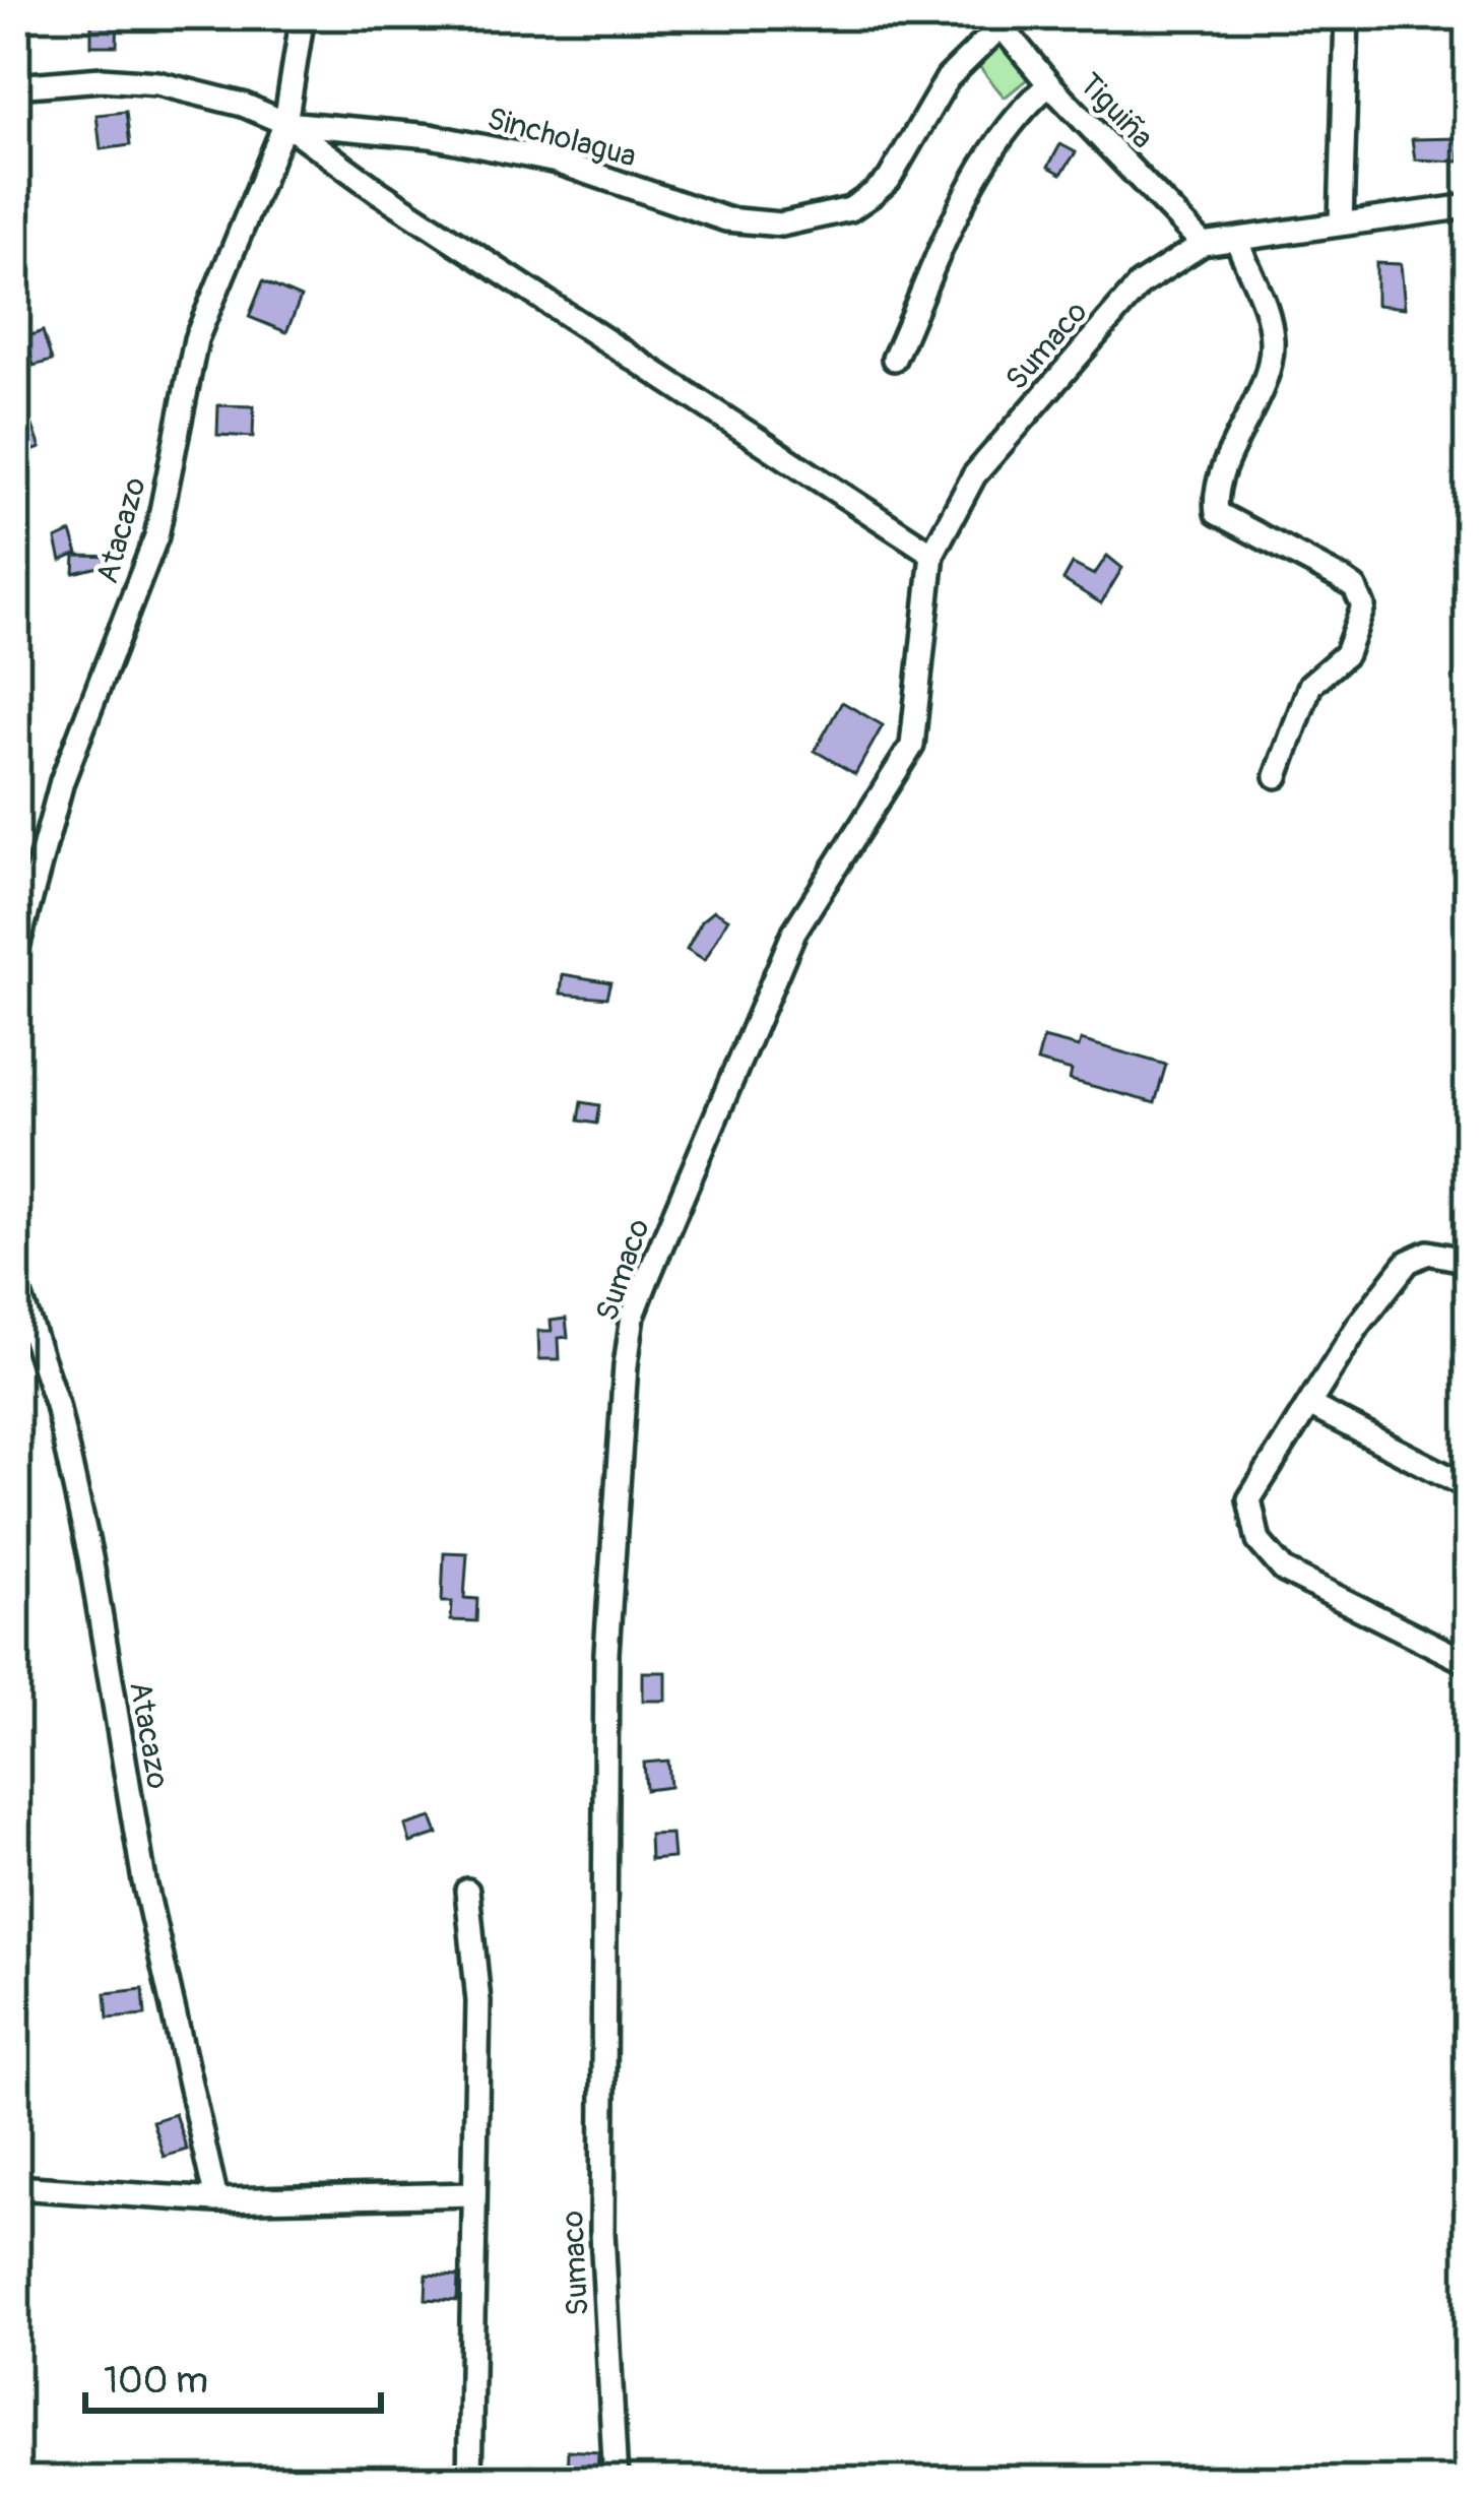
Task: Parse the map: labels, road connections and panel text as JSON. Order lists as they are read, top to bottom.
{
  "streets": {
    "street": [
      "Tiguiña",
      "Sincholagua",
      "Sumaco",
      "Atacazo"
    ]
  },
  "crossings": [
    ["Tiguiña", "Sincholagua"],
    ["Tiguiña", "Sumaco"],
    ["Sincholagua", "Atacazo"]
  ],
  "scale_bar": "100 m"
}
